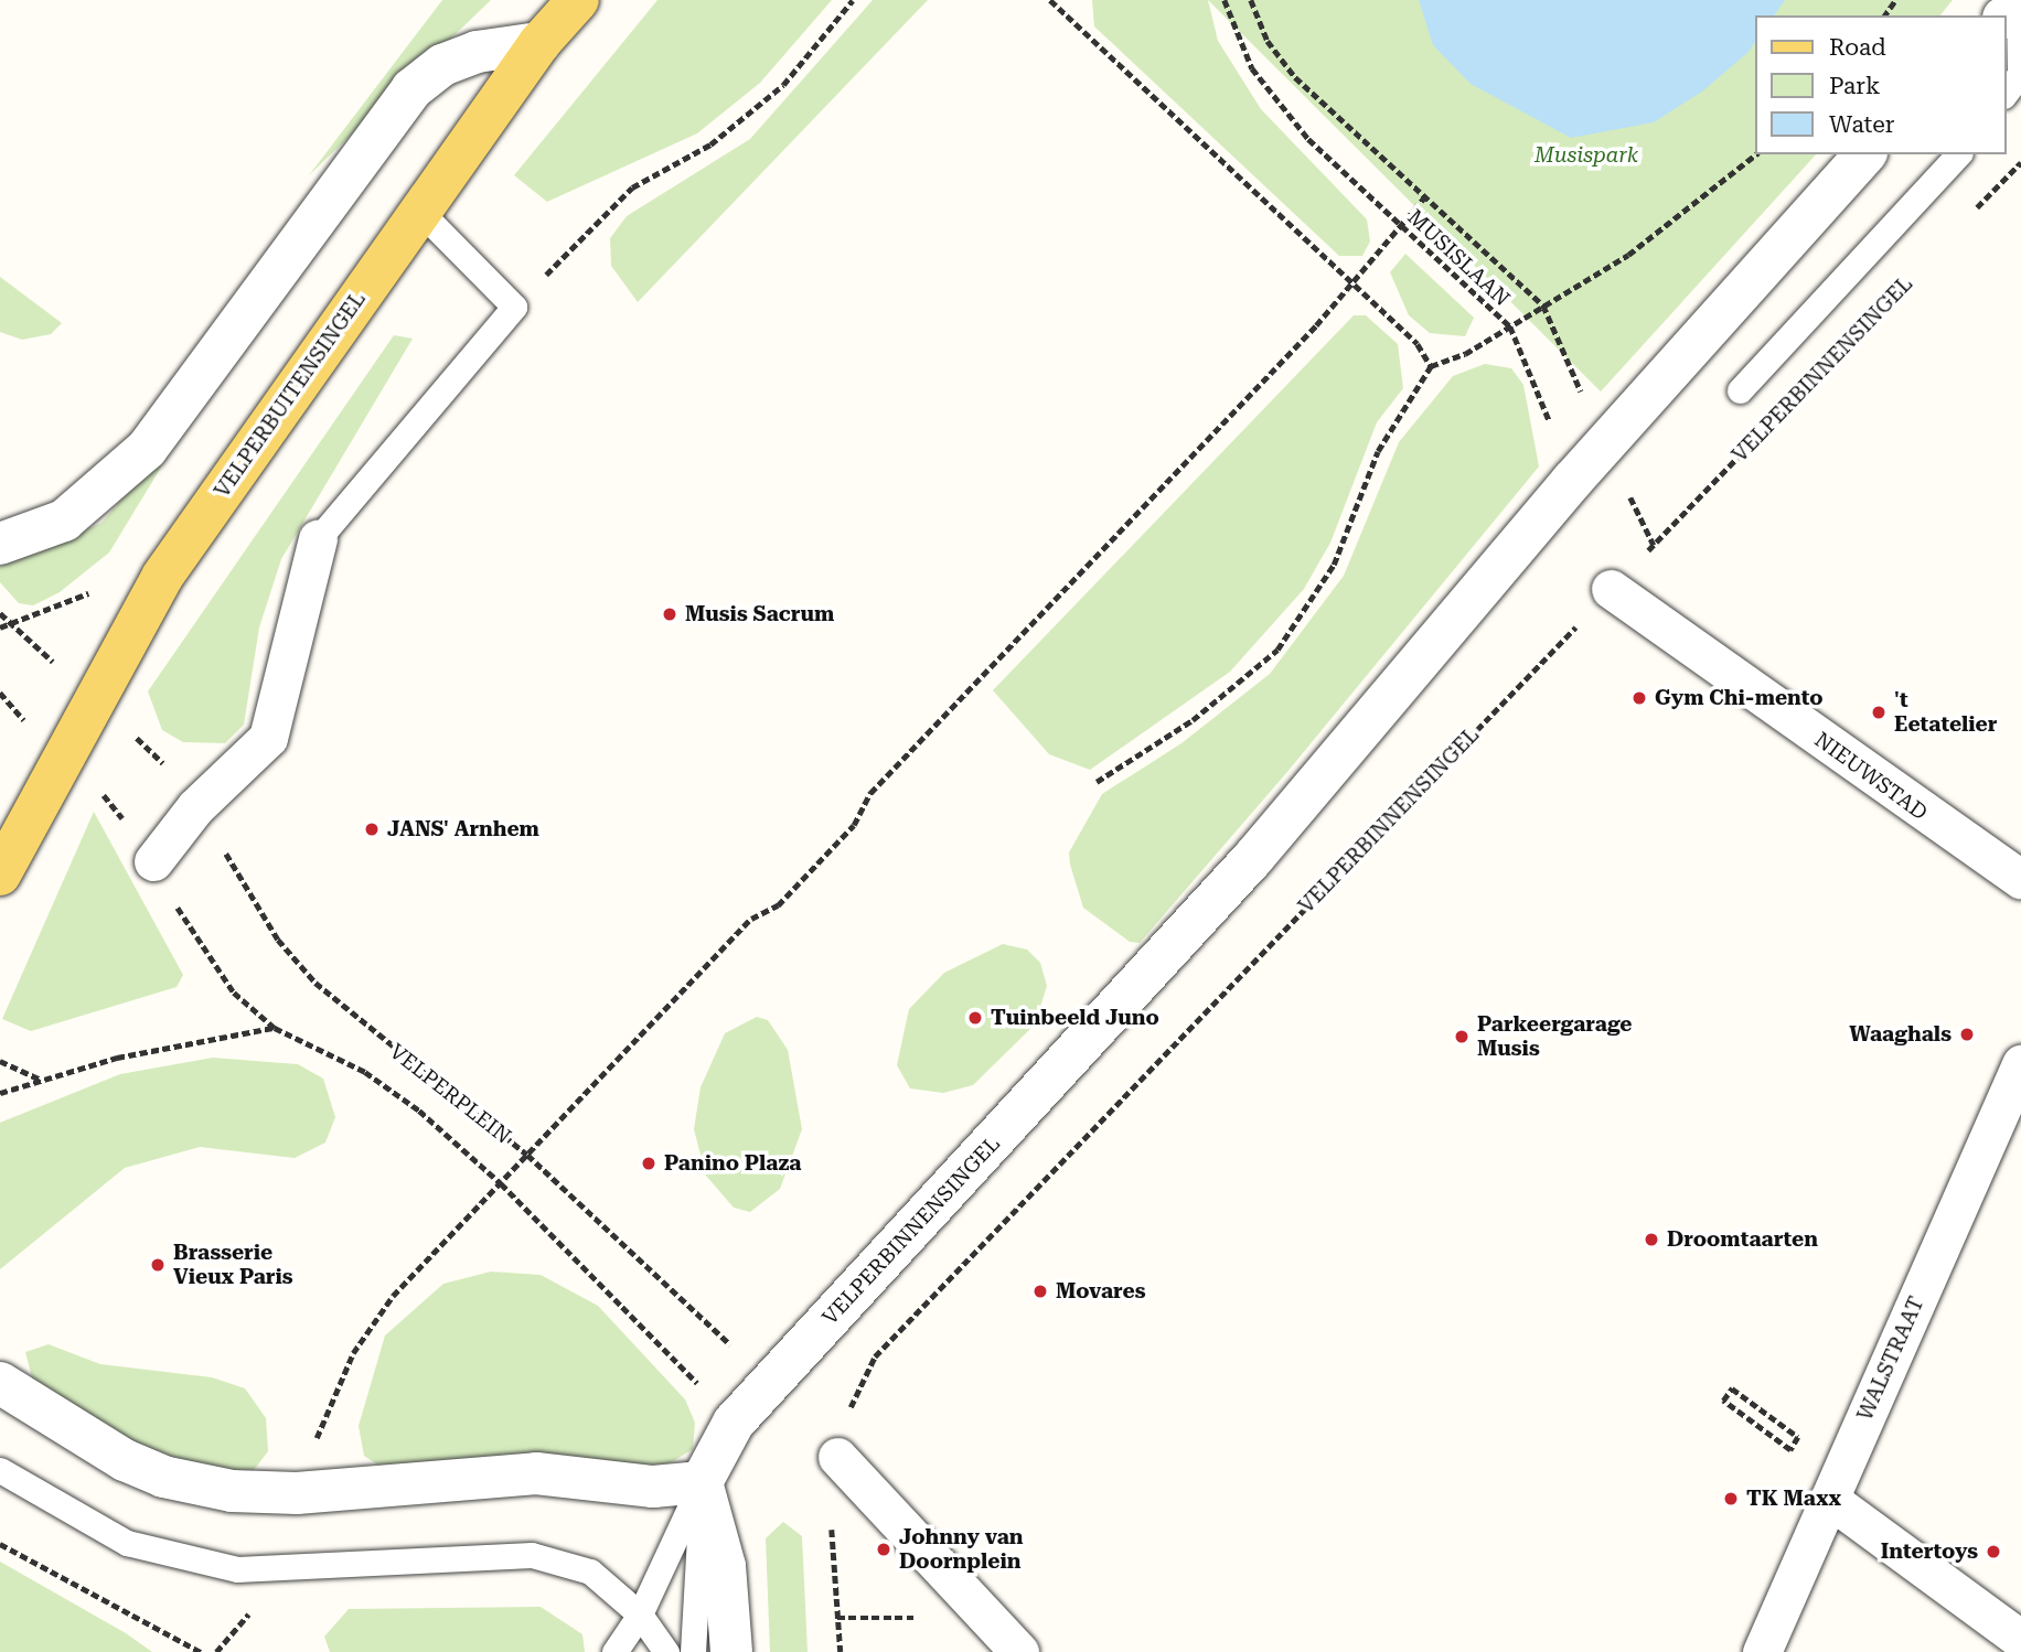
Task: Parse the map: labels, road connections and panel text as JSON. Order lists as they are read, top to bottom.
{
  "streets": {
    "main road": ["VELPERBUITENSINGEL"],
    "street": ["VELPERBINNENSINGEL", "NIEUWSTAD", "WALSTRAAT"],
    "path": ["MUSISLAAN", "VELPERPLEIN"]
  },
  "crossings": [
    ["MUSISLAAN", "VELPERBINNENSINGEL"],
    ["VELPERBINNENSINGEL", "NIEUWSTAD"],
    ["VELPERBINNENSINGEL", "VELPERPLEIN"],
    ["VELPERBUITENSINGEL", "VELPERPLEIN"]
  ],
  "parks": ["Musispark"],
  "places": [
    "Musis Sacrum",
    "Gym Chi-mento",
    "'t Eetatelier",
    "JANS' Arnhem",
    "Tuinbeeld Juno",
    "Waaghals",
    "Parkeergarage Musis",
    "Panino Plaza",
    "Droomtaarten",
    "Brasserie Vieux Paris",
    "Movares",
    "TK Maxx",
    "Johnny van Doornplein",
    "Intertoys"
  ],
  "legend": ["Road", "Park", "Water"]
}
